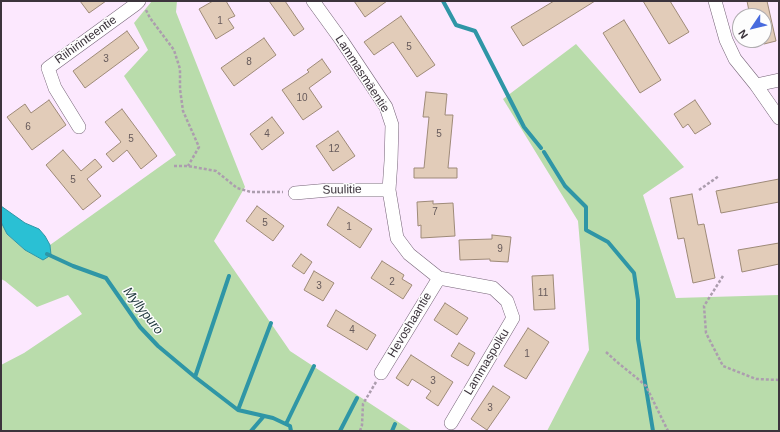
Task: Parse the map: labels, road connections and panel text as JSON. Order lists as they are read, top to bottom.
{
  "streets": {
    "street": [
      "Riihirinteentie",
      "Lammasmäentie",
      "Suulitie",
      "Hevoshaantie",
      "Lammaspolku"
    ]
  },
  "crossings": [
    ["Lammasmäentie", "Suulitie"],
    ["Lammasmäentie", "Hevoshaantie"],
    ["Lammasmäentie", "Lammaspolku"],
    ["Hevoshaantie", "Lammaspolku"]
  ],
  "water": ["Myllypuro"],
  "house_numbers": [
    "1",
    "5",
    "3",
    "8",
    "10",
    "6",
    "4",
    "5",
    "5",
    "12",
    "5",
    "7",
    "5",
    "1",
    "9",
    "2",
    "3",
    "11",
    "4",
    "1",
    "3",
    "3"
  ],
  "north": "bottom left"
}
